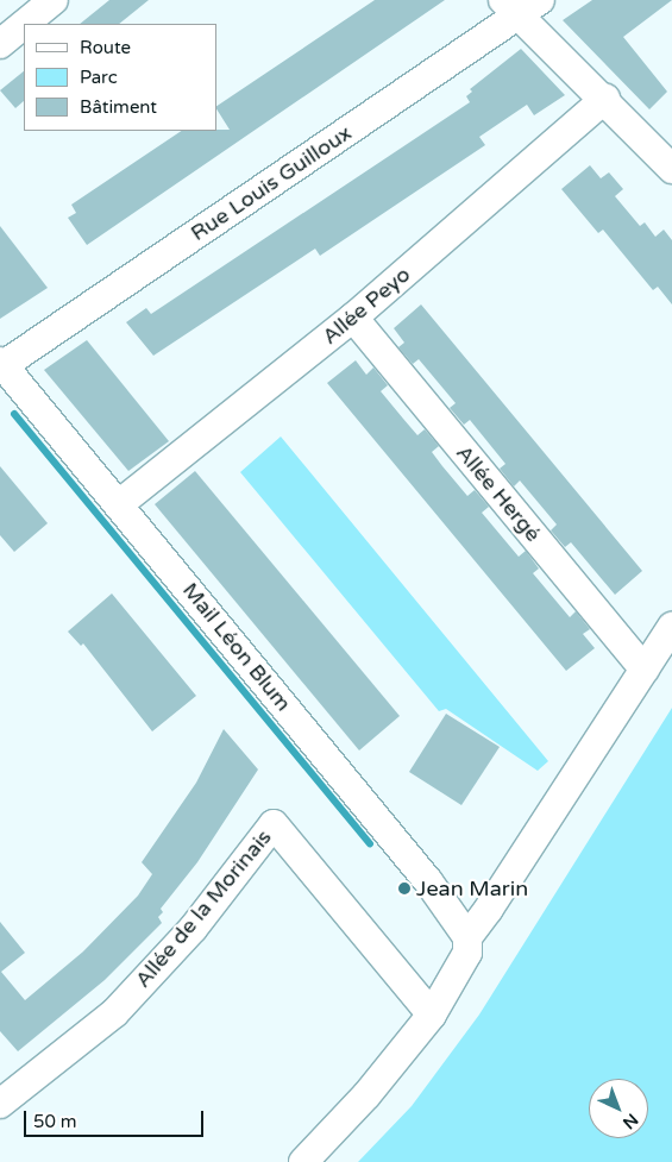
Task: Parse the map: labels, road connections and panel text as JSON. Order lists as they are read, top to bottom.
{
  "streets": {
    "street": [
      "Rue Louis Guilloux",
      "Allée Peyo",
      "Allée Hergé",
      "Mail Léon Blum",
      "Allée de la Morinais"
    ]
  },
  "crossings": [
    ["Rue Louis Guilloux", "Mail Léon Blum"],
    ["Allée Peyo", "Allée Hergé"],
    ["Allée Peyo", "Mail Léon Blum"]
  ],
  "places": ["Jean Marin"],
  "legend": ["Route", "Parc", "Bâtiment"],
  "scale_bar": "50 m",
  "north": "bottom right"
}
